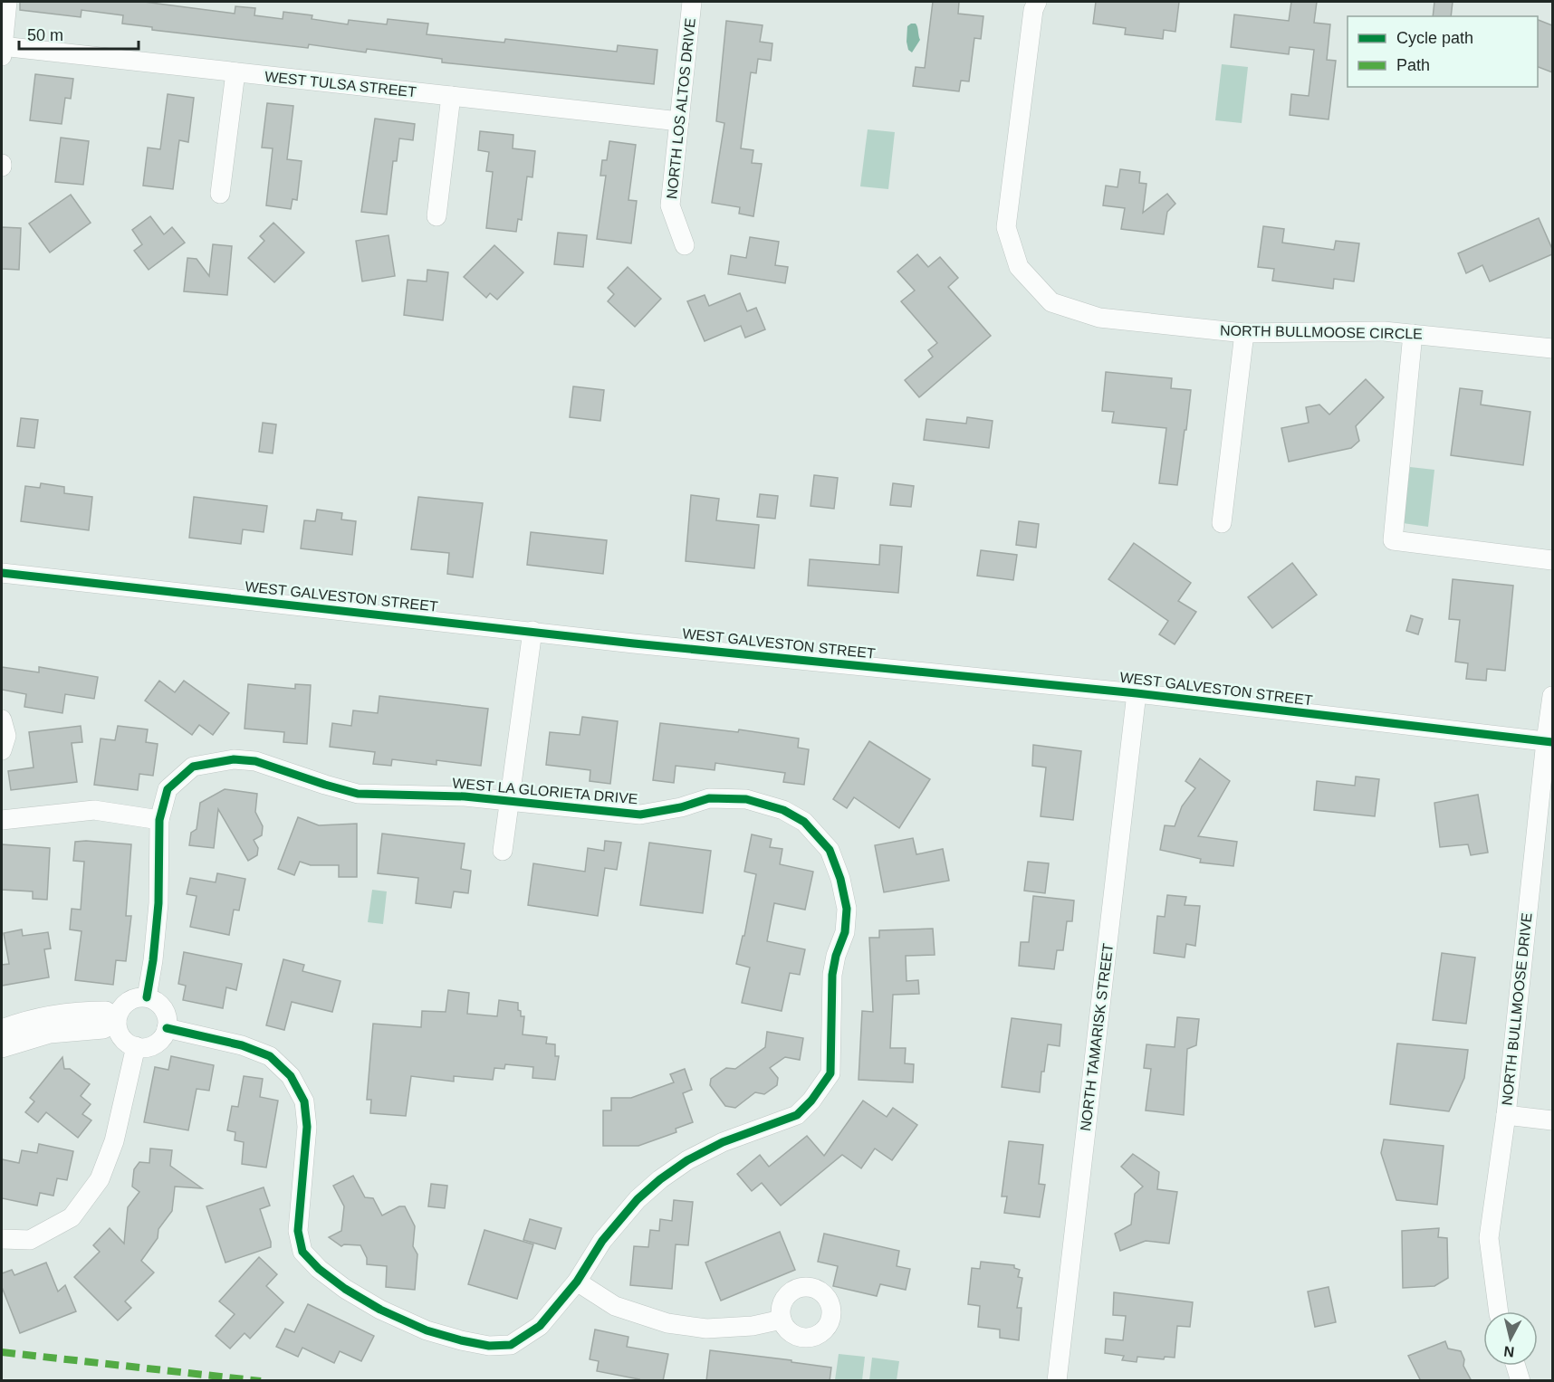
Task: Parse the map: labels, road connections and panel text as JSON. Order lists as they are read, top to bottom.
{
  "streets": {
    "street": [
      "WEST TULSA STREET",
      "NORTH LOS ALTOS DRIVE",
      "NORTH BULLMOOSE CIRCLE",
      "WEST GALVESTON STREET",
      "WEST LA GLORIETA DRIVE",
      "NORTH BULLMOOSE DRIVE",
      "NORTH TAMARISK STREET"
    ]
  },
  "crossings": [
    ["WEST TULSA STREET", "NORTH LOS ALTOS DRIVE"],
    ["WEST GALVESTON STREET", "NORTH BULLMOOSE DRIVE"],
    ["WEST GALVESTON STREET", "NORTH TAMARISK STREET"]
  ],
  "legend": ["Cycle path", "Path"],
  "scale_bar": "50 m",
  "north": "bottom"
}
